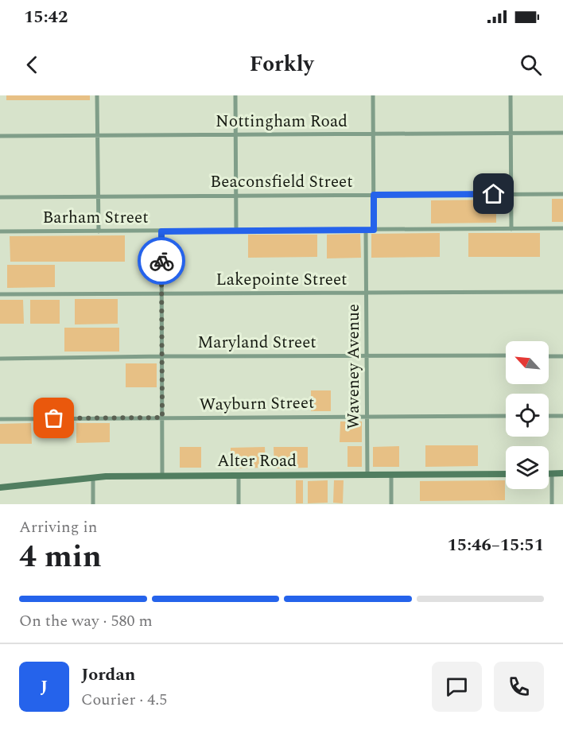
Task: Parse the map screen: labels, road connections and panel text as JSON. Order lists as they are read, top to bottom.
{
  "streets": {
    "street": [
      "Nottingham Road",
      "Beaconsfield Street",
      "Barham Street",
      "Lakepointe Street",
      "Maryland Street",
      "Waveney Avenue",
      "Wayburn Street",
      "Alter Road"
    ]
  },
  "crossings": [
    ["Barham Street", "Waveney Avenue"],
    ["Lakepointe Street", "Waveney Avenue"],
    ["Maryland Street", "Waveney Avenue"],
    ["Waveney Avenue", "Wayburn Street"],
    ["Waveney Avenue", "Alter Road"]
  ],
  "north": "top left",
  "page": {
    "status": "15:42",
    "header": "Forkly",
    "heading": ["4 min", "Arriving in", "15:46–15:51"],
    "panel": ["Jordan", "Courier · 4.5"],
    "bar": "On the way · 580 m",
    "round": "J"
  }
}
